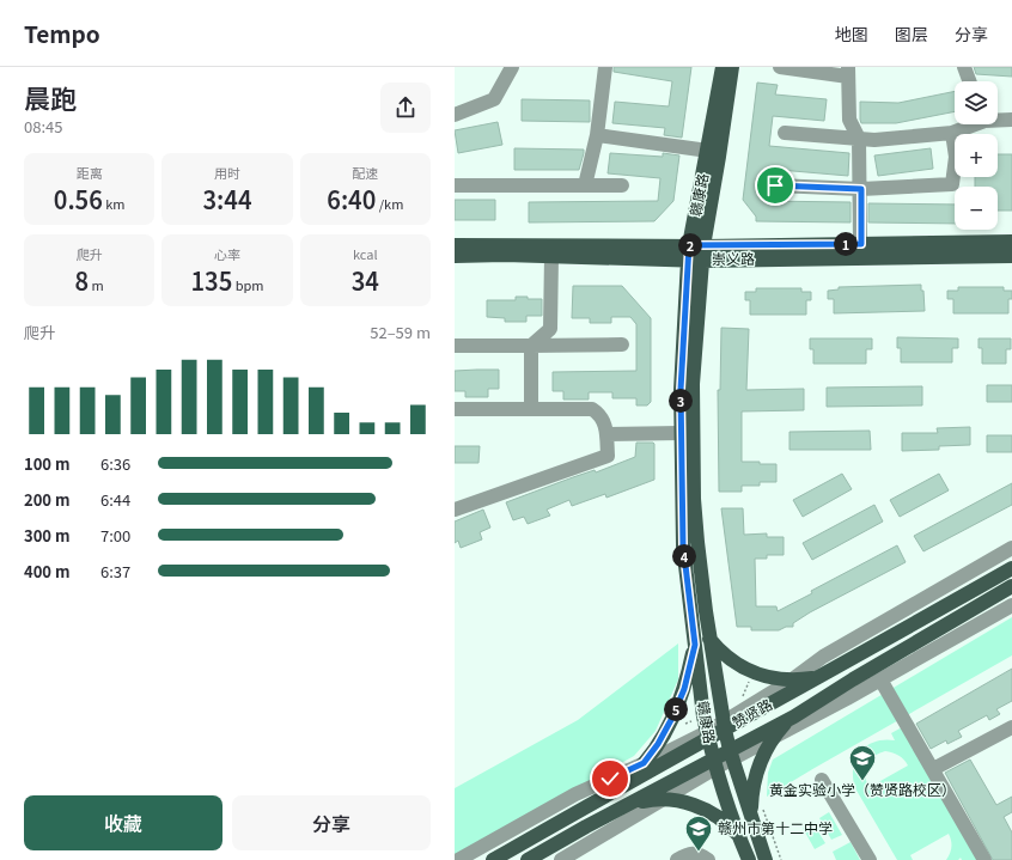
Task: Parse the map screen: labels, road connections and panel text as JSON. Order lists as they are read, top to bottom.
{
  "streets": {
    "main road": ["赣康路", "崇义路", "赞贤路"]
  },
  "crossings": [
    ["赣康路", "崇义路"],
    ["赣康路", "赞贤路"]
  ],
  "places": {
    "school or university": ["黄金实验小学（赞贤路校区）", "赣州市第十二中学"]
  },
  "page": {
    "header": "Tempo",
    "nav": ["地图", "图层", "分享"],
    "heading": ["晨跑", "08:45"],
    "map_buttons": ["+", "−"],
    "stats": [
      ["距离", "0.56 km"],
      ["用时", "3:44"],
      ["配速", "6:40 /km"],
      ["爬升", "8 m"],
      ["心率", "135 bpm"],
      ["kcal", "34"]
    ],
    "pins": [
      "1",
      "2",
      "3",
      "4",
      "5"
    ],
    "chart": ["爬升", "52–59 m"],
    "list": [
      {
        "name": "100 m",
        "note": "6:36"
      },
      {
        "name": "200 m",
        "note": "6:44"
      },
      {
        "name": "300 m",
        "note": "7:00"
      },
      {
        "name": "400 m",
        "note": "6:37"
      }
    ],
    "buttons": ["收藏", "分享"]
  }
}
